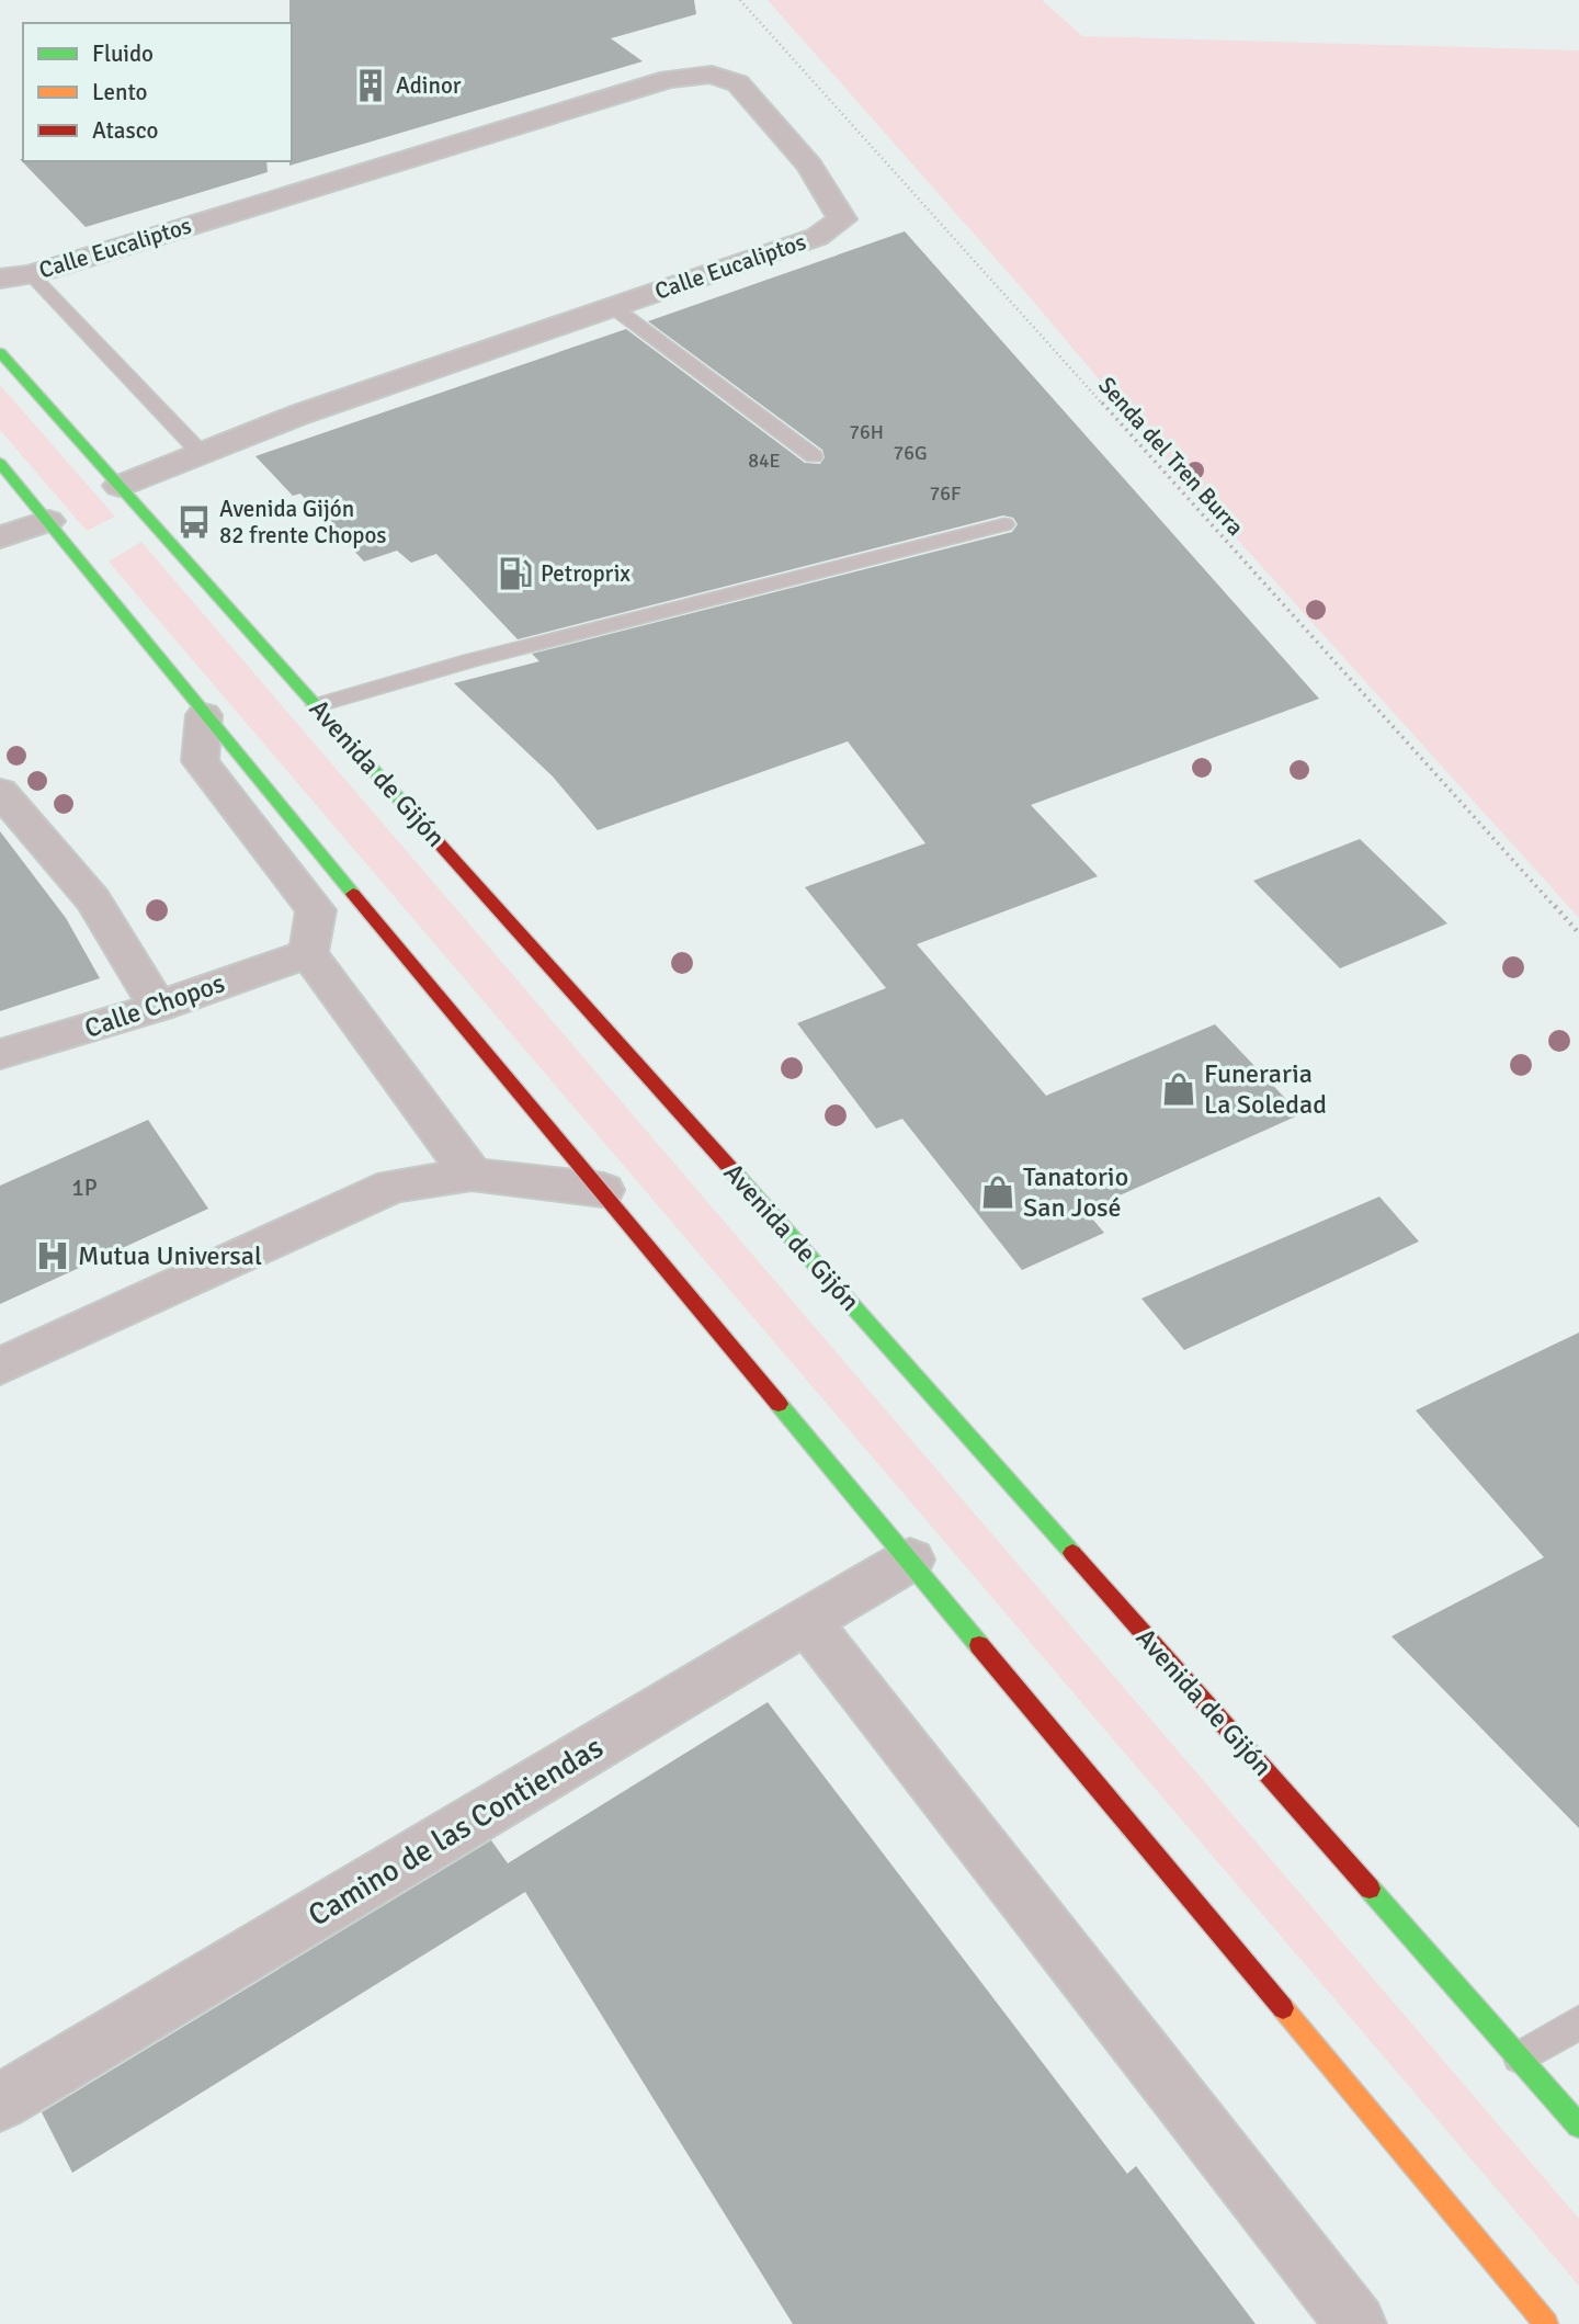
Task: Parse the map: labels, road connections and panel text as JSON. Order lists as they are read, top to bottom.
{
  "streets": {
    "highway": ["Avenida de Gijón"],
    "street": ["Calle Eucaliptos", "Calle Chopos", "Camino de las Contiendas"],
    "path": ["Senda del Tren Burra"]
  },
  "crossings": [
    ["Calle Eucaliptos", "Avenida de Gijón"]
  ],
  "places": {
    "building": ["Adinor"],
    "bus stop": ["Avenida Gijón 82 frente Chopos"],
    "fuel station": ["Petroprix"],
    "shop": ["Funeraria La Soledad", "Tanatorio San José"],
    "hospital": ["Mutua Universal"]
  },
  "house_numbers": [
    "76H",
    "76G",
    "84E",
    "76F",
    "1P"
  ],
  "legend": ["Fluido", "Lento", "Atasco"]
}
